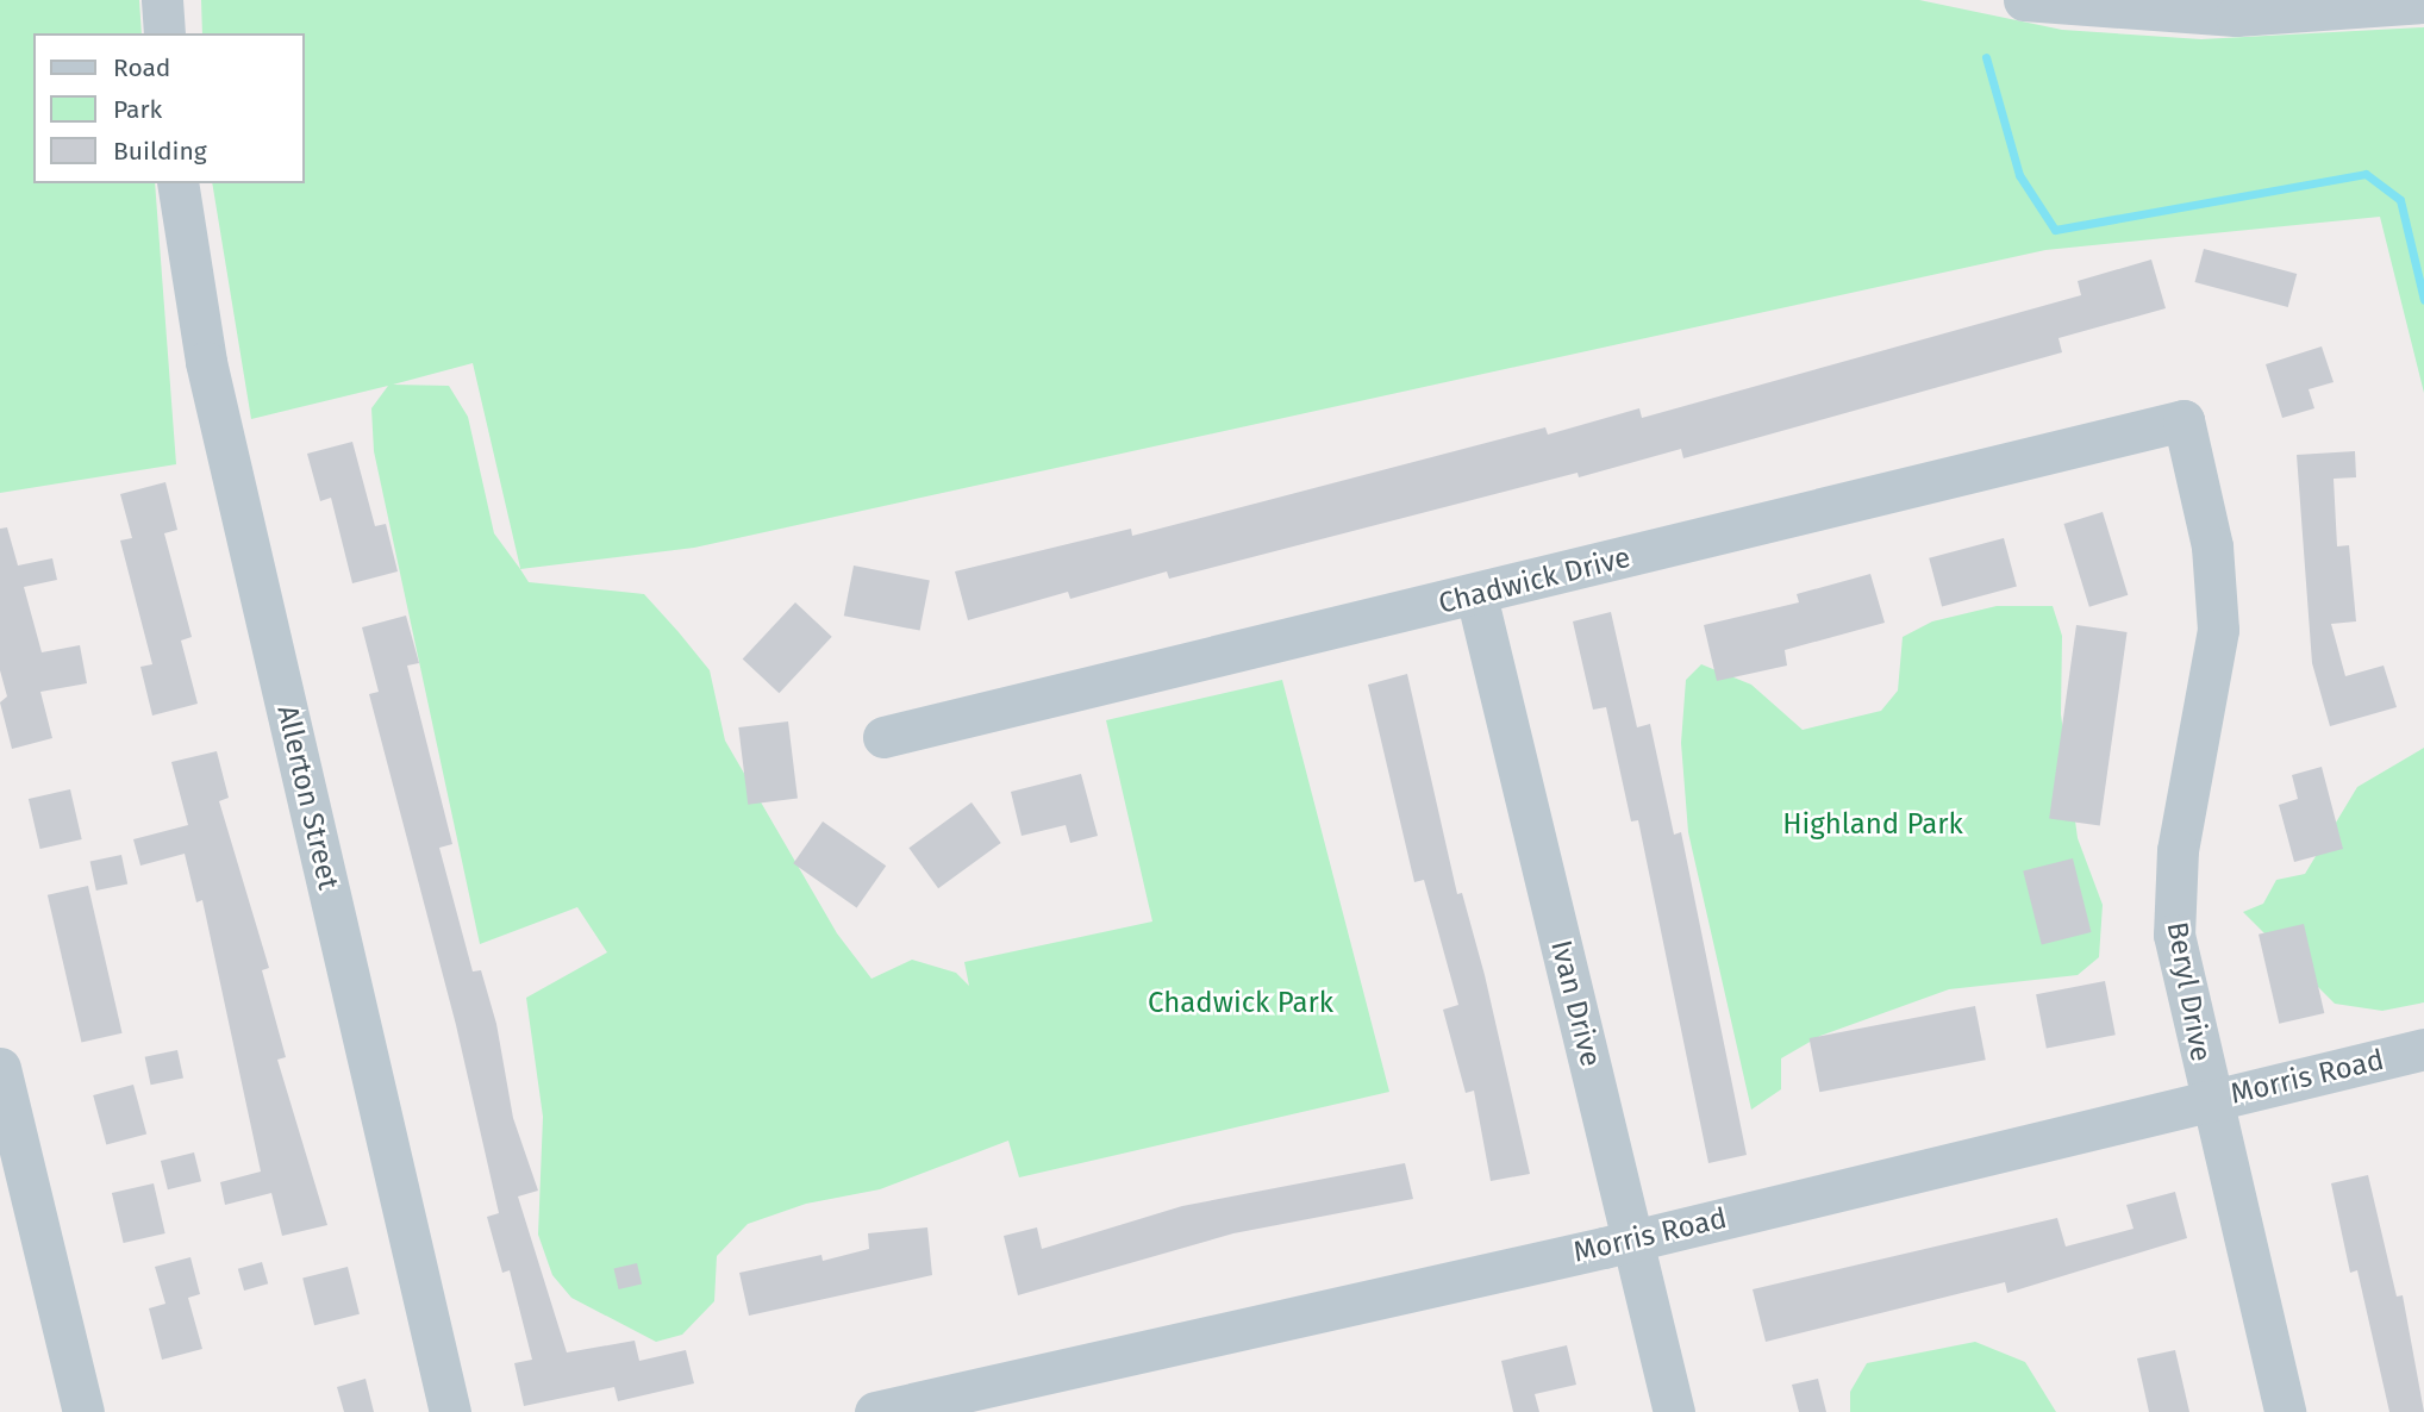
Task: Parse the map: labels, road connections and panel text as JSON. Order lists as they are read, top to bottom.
{
  "streets": {
    "street": [
      "Chadwick Drive",
      "Allerton Street",
      "Beryl Drive",
      "Ivan Drive",
      "Morris Road"
    ]
  },
  "crossings": [
    ["Chadwick Drive", "Beryl Drive"],
    ["Chadwick Drive", "Ivan Drive"],
    ["Beryl Drive", "Morris Road"],
    ["Ivan Drive", "Morris Road"]
  ],
  "parks": ["Highland Park", "Chadwick Park"],
  "legend": ["Road", "Park", "Building"]
}
